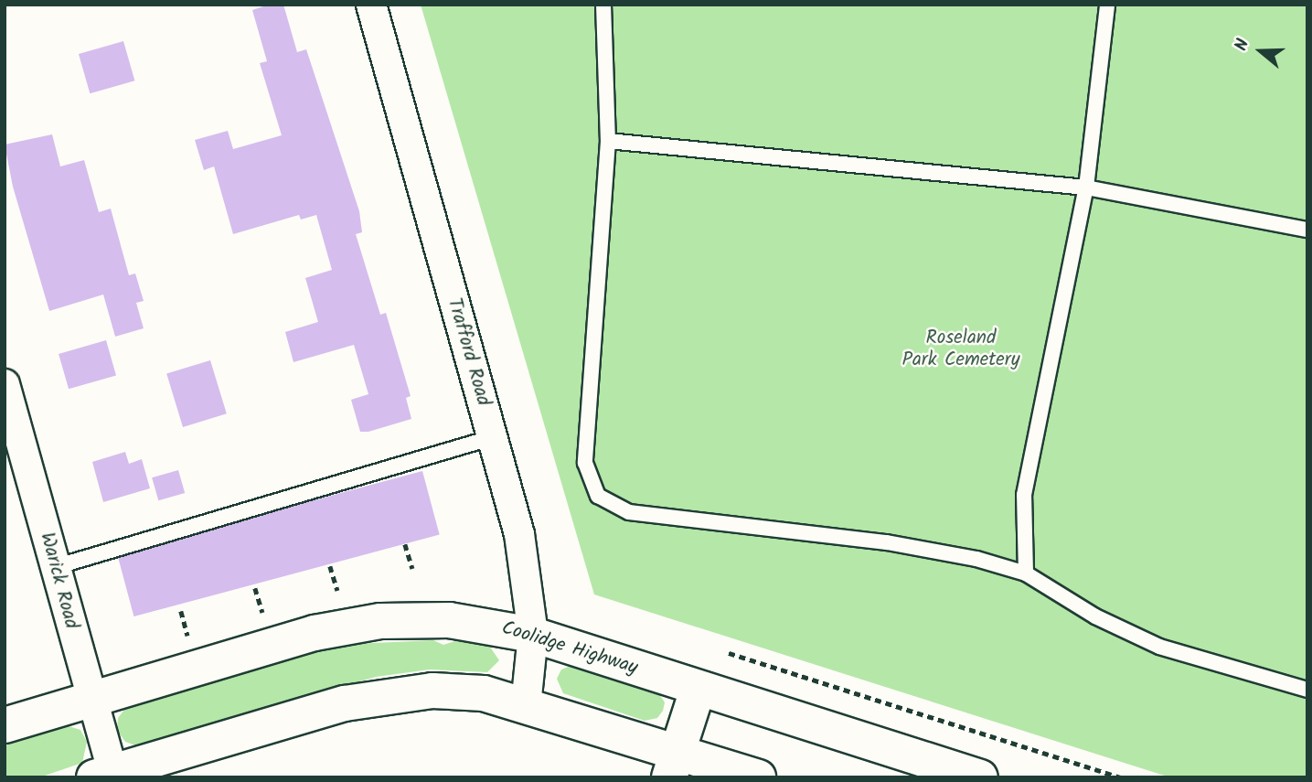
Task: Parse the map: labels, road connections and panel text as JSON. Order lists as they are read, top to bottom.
{
  "streets": {
    "main road": ["Coolidge Highway"],
    "street": ["Trafford Road", "Warick Road"]
  },
  "crossings": [
    ["Trafford Road", "Coolidge Highway"],
    ["Warick Road", "Coolidge Highway"]
  ],
  "parks": ["Roseland Park Cemetery"],
  "north": "left"
}
